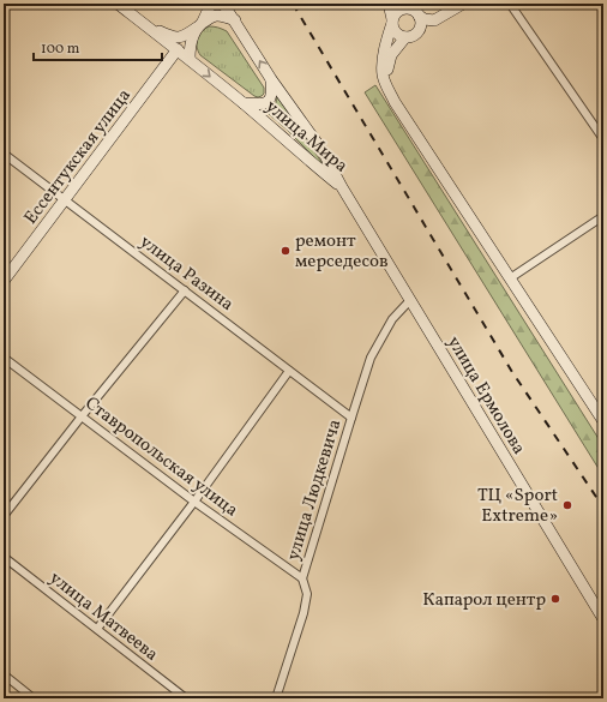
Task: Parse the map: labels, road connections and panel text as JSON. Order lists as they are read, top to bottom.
{
  "streets": {
    "main road": ["улица Мира", "Ессентукская улица", "улица Ермолова"],
    "street": [
      "улица Разина",
      "Ставропольская улица",
      "улица Людкевича",
      "улица Матвеева"
    ]
  },
  "crossings": [
    ["улица Мира", "Ессентукская улица"],
    ["улица Мира", "улица Ермолова"],
    ["Ессентукская улица", "улица Разина"],
    ["улица Разина", "улица Людкевича"],
    ["улица Ермолова", "улица Людкевича"],
    ["Ставропольская улица", "улица Людкевича"]
  ],
  "places": ["ремонт мерседесов", "ТЦ «Sport Extreme»", "Капарол центр"],
  "scale_bar": "100 m"
}
